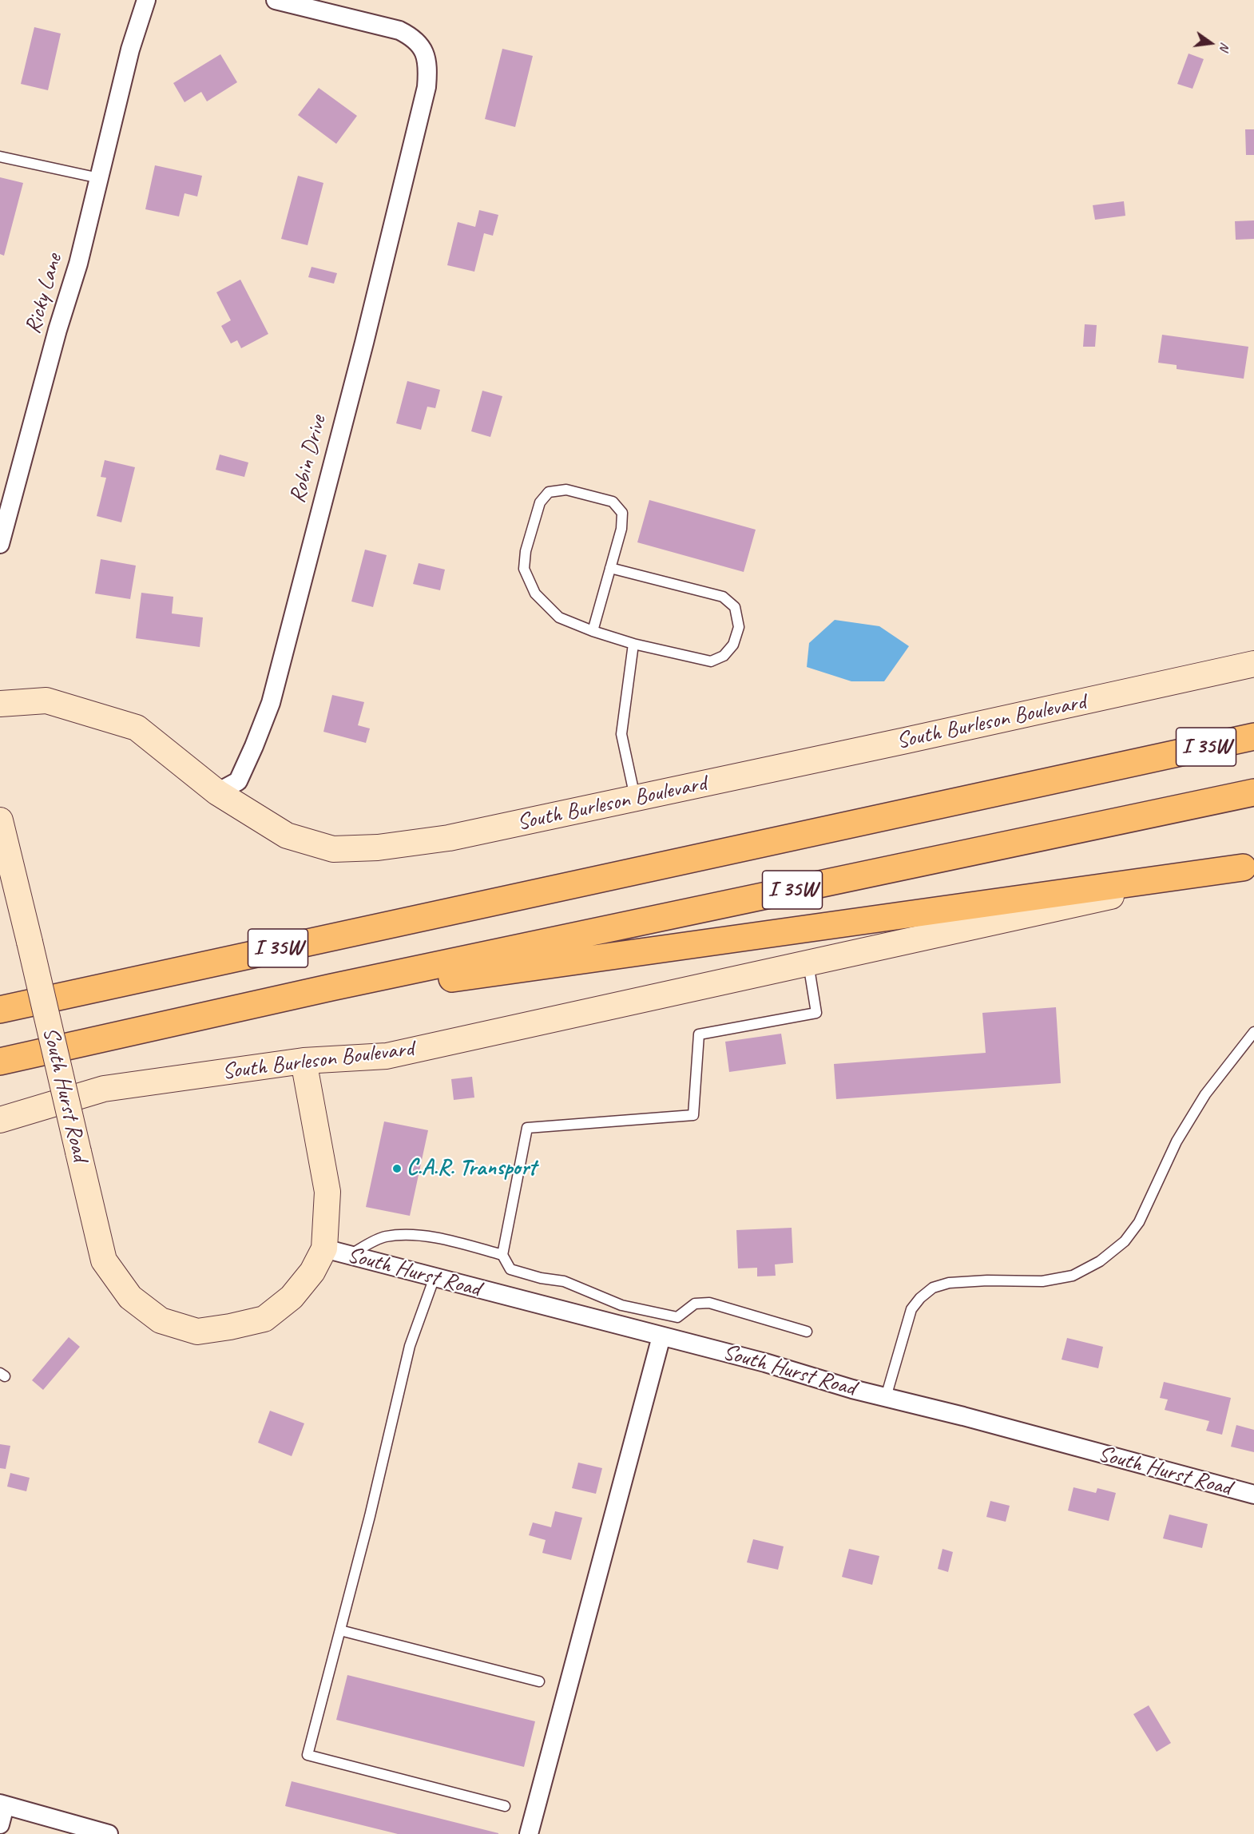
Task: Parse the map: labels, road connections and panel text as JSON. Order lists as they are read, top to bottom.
{
  "streets": {
    "highway": ["I 35W"],
    "main road": ["South Burleson Boulevard", "South Hurst Road"],
    "street": ["Ricky Lane", "Robin Drive"]
  },
  "crossings": [
    ["Robin Drive", "South Burleson Boulevard"],
    ["South Burleson Boulevard", "South Hurst Road"]
  ],
  "places": ["C.A.R. Transport"],
  "north": "right"
}
